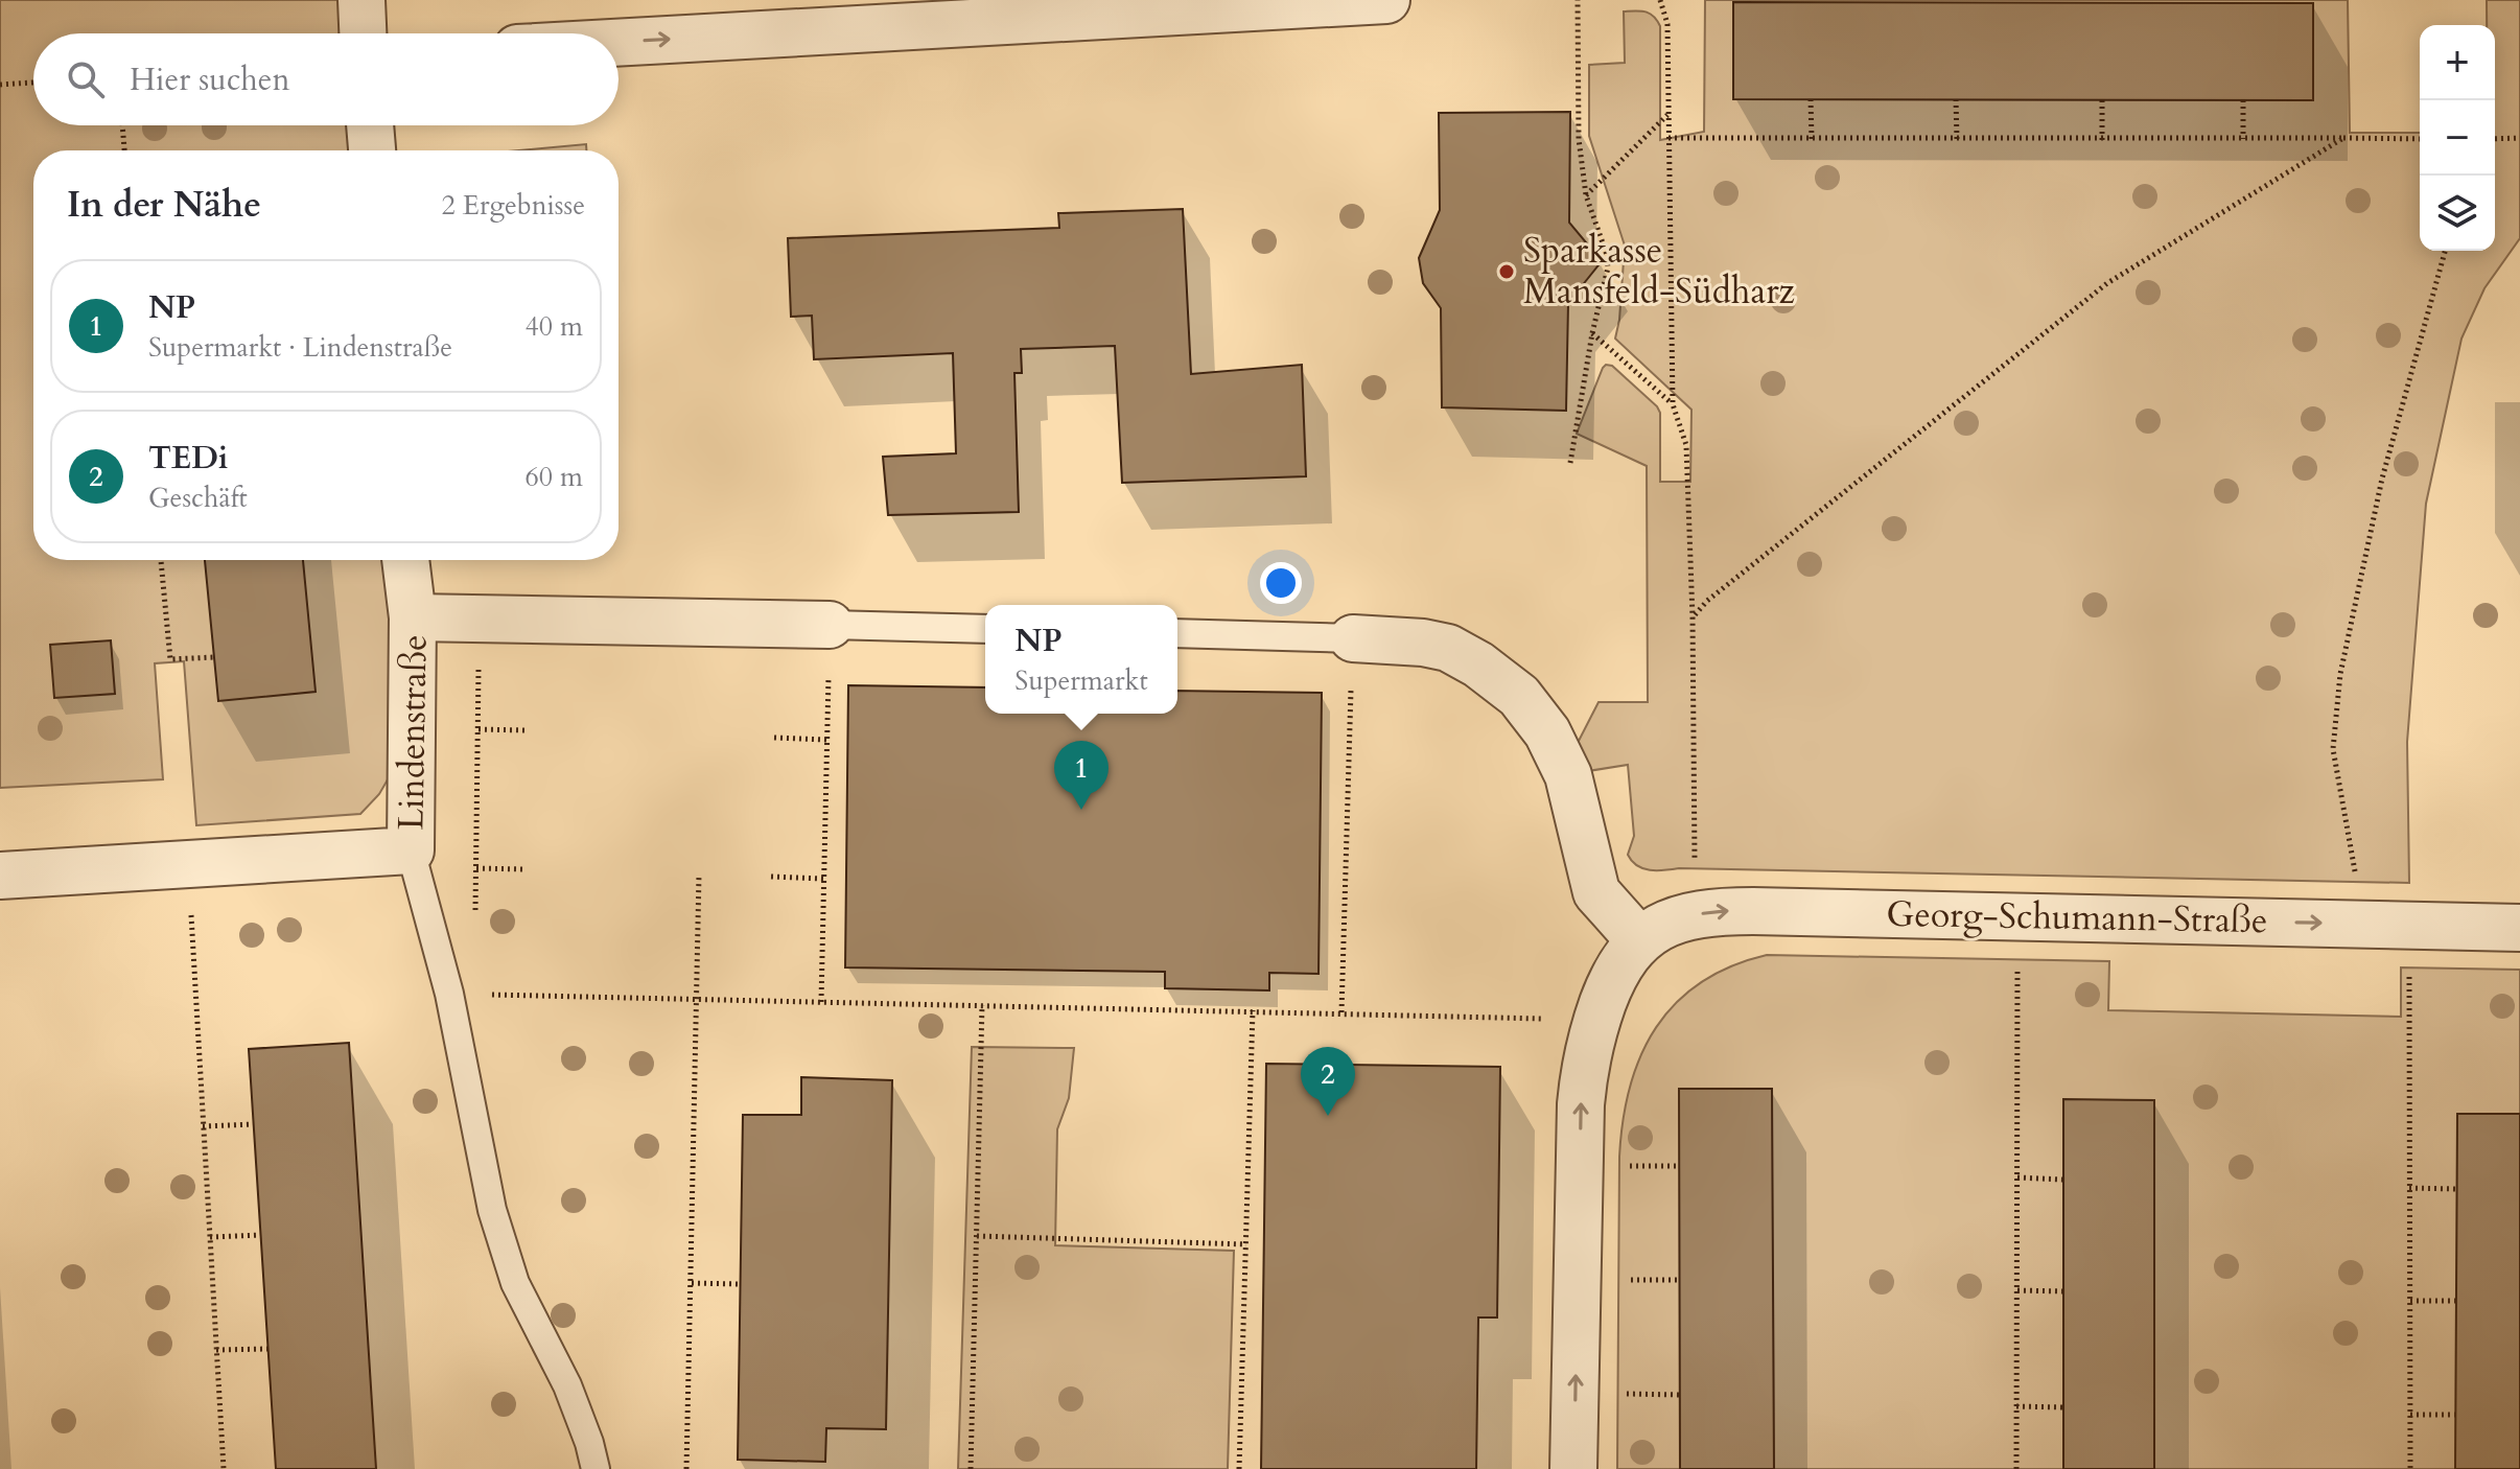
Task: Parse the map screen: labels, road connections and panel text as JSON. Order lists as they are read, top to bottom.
{
  "streets": {
    "street": ["Lindenstraße", "Georg-Schumann-Straße"]
  },
  "places": ["Sparkasse Mansfeld-Südharz"],
  "page": {
    "map_buttons": ["+", "−"],
    "search": "Hier suchen",
    "heading": ["In der Nähe", "2 Ergebnisse"],
    "list": [
      {
        "mark": "1",
        "name": "NP",
        "note": "Supermarkt · Lindenstraße",
        "value": "40 m"
      },
      {
        "mark": "2",
        "name": "TEDi",
        "note": "Geschäft",
        "value": "60 m"
      }
    ],
    "popup": ["NP", "Supermarkt"],
    "pins": ["1", "2"]
  }
}
